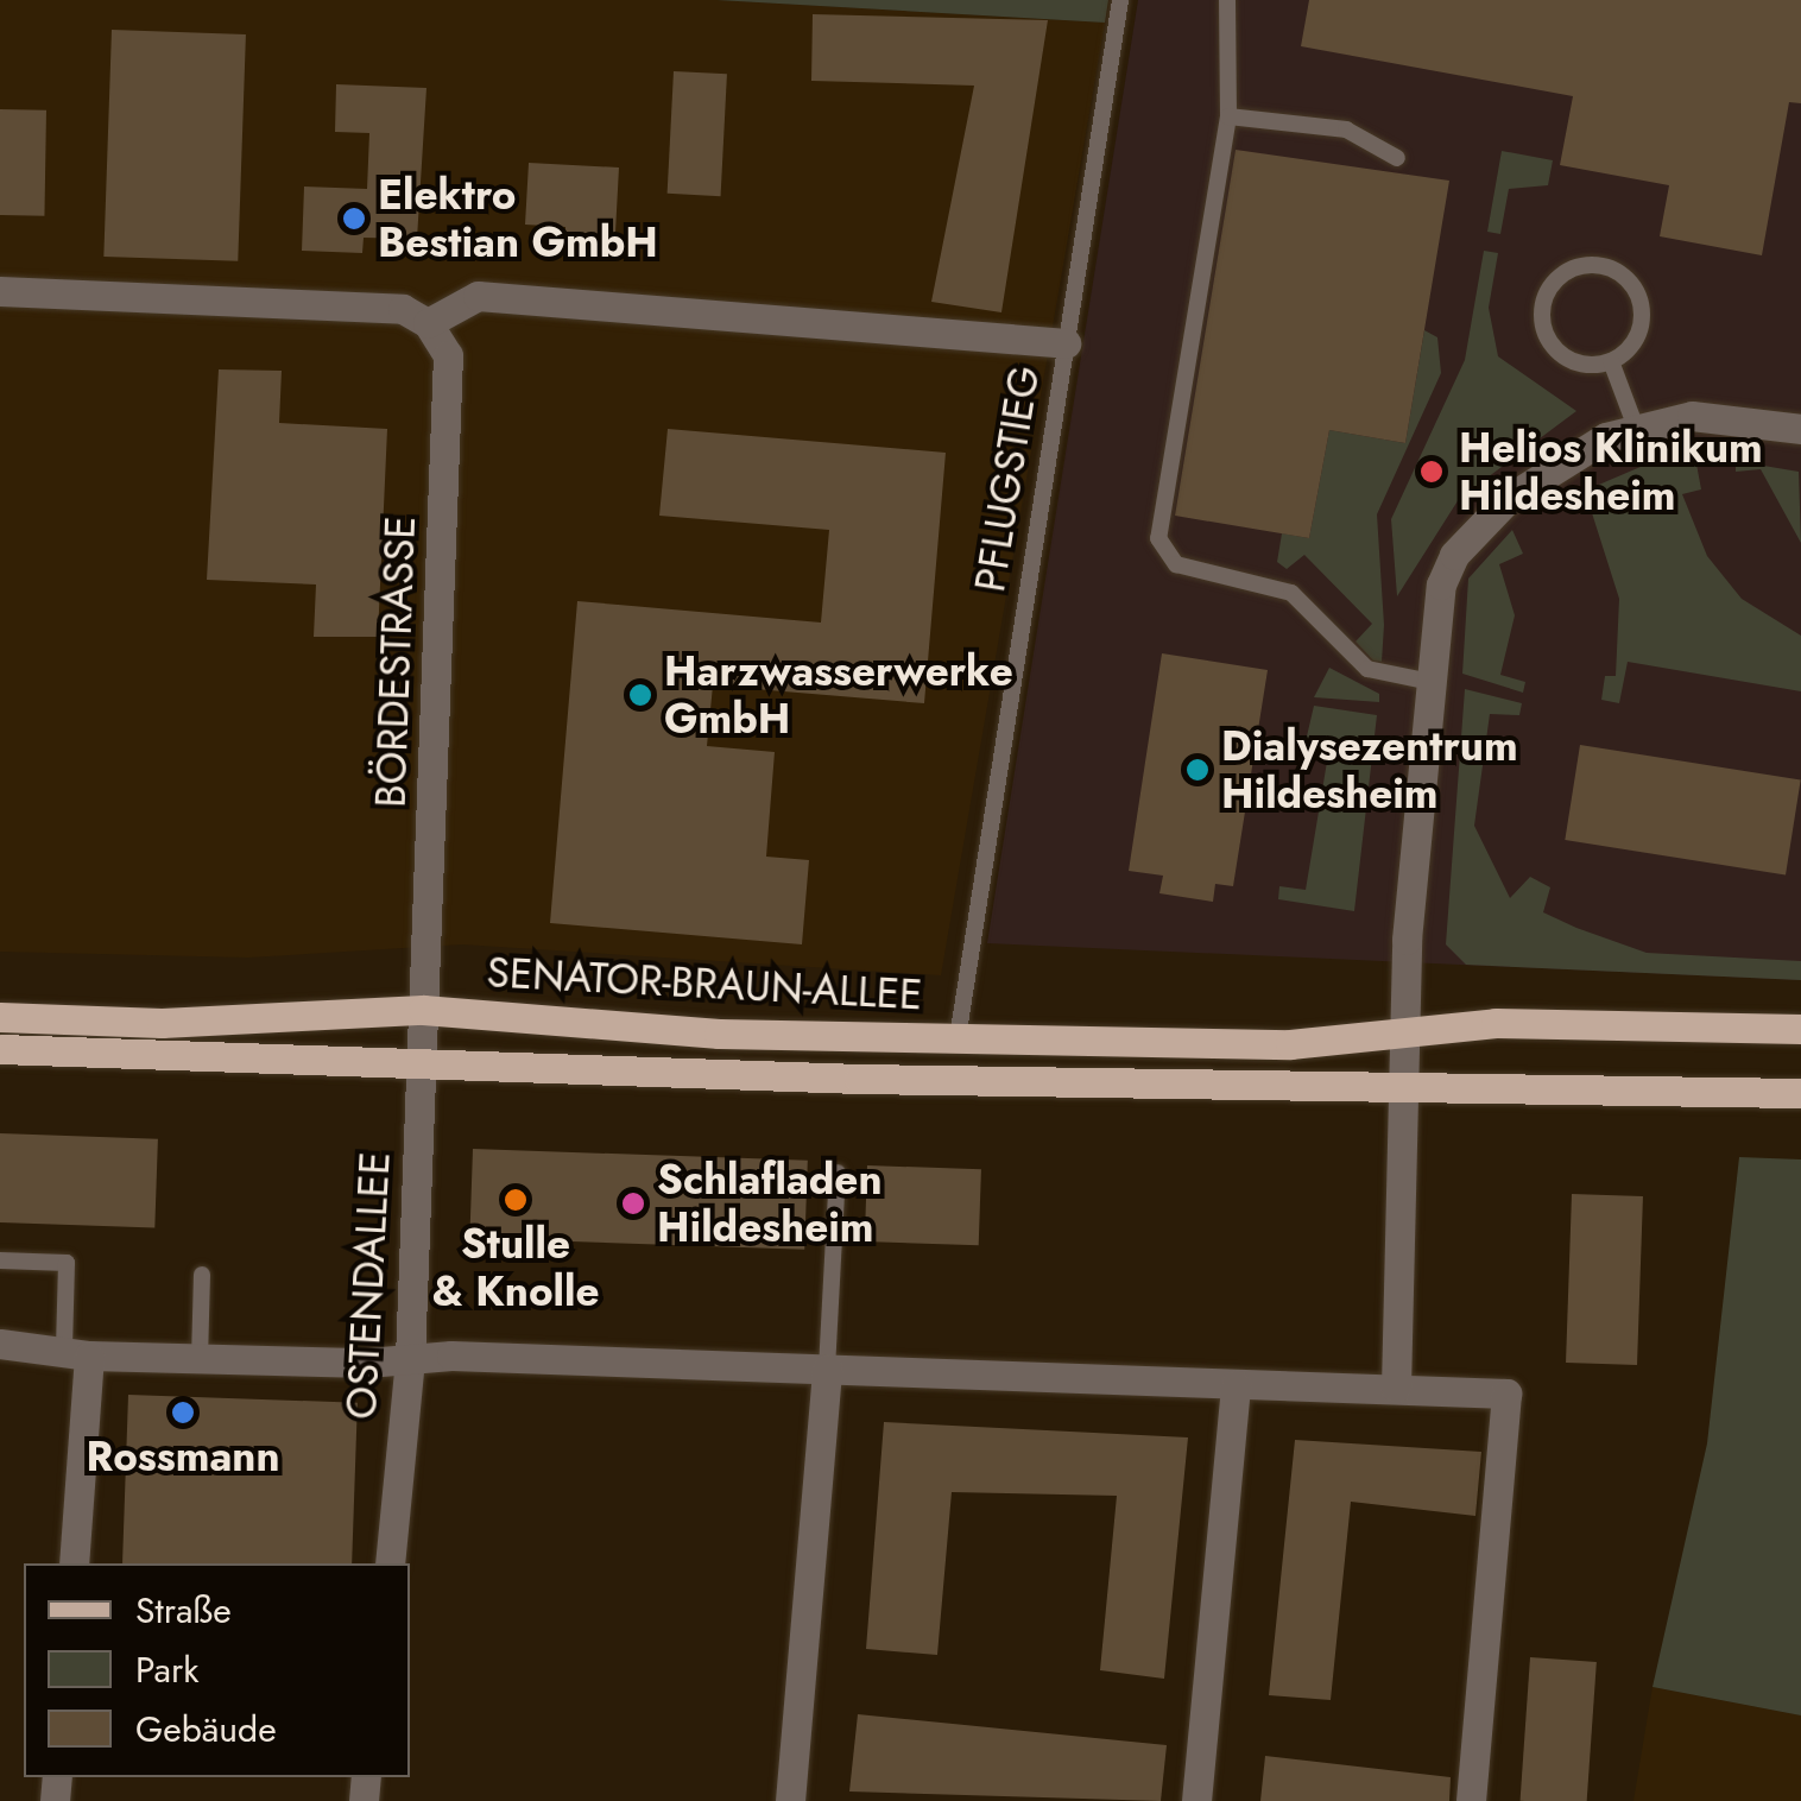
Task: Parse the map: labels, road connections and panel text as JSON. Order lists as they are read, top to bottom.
{
  "streets": {
    "main road": ["SENATOR-BRAUN-ALLEE"],
    "street": ["BÖRDESTRASSE", "OSTENDALLEE"],
    "lane": ["PFLUGSTIEG"]
  },
  "crossings": [
    ["PFLUGSTIEG", "SENATOR-BRAUN-ALLEE"],
    ["BÖRDESTRASSE", "SENATOR-BRAUN-ALLEE"],
    ["BÖRDESTRASSE", "OSTENDALLEE"],
    ["SENATOR-BRAUN-ALLEE", "OSTENDALLEE"]
  ],
  "places": [
    "Elektro Bestian GmbH",
    "Helios Klinikum Hildesheim",
    "Harzwasserwerke GmbH",
    "Dialysezentrum Hildesheim",
    "Stulle & Knolle",
    "Schlafladen Hildesheim",
    "Rossmann"
  ],
  "legend": ["Straße", "Park", "Gebäude"]
}
